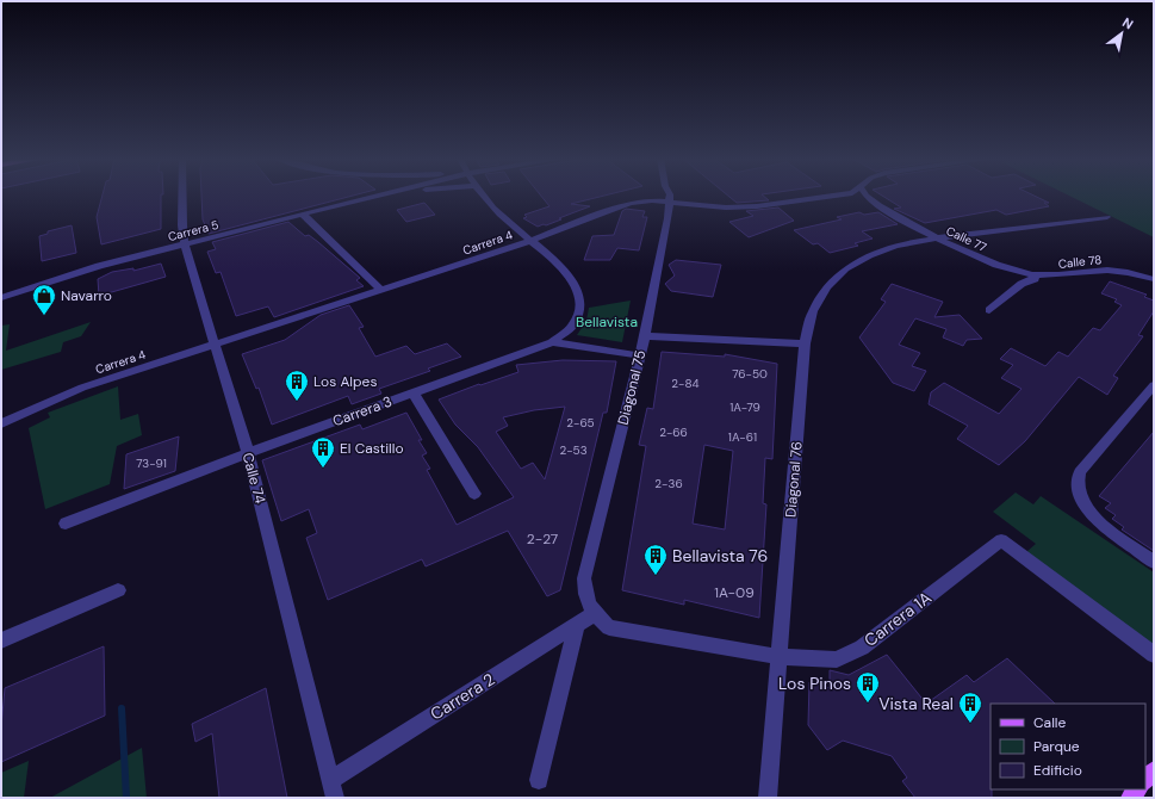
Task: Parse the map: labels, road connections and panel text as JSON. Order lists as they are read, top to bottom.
{
  "streets": {
    "street": [
      "Carrera 5",
      "Calle 77",
      "Carrera 4",
      "Calle 78",
      "Diagonal 75",
      "Carrera 3",
      "Calle 74",
      "Diagonal 76",
      "Carrera 1A",
      "Carrera 2"
    ]
  },
  "crossings": [
    ["Carrera 5", "Calle 74"],
    ["Calle 77", "Calle 78"],
    ["Calle 77", "Diagonal 76"],
    ["Carrera 4", "Diagonal 75"],
    ["Carrera 4", "Calle 74"],
    ["Diagonal 75", "Carrera 1A"],
    ["Diagonal 75", "Carrera 2"],
    ["Carrera 3", "Calle 74"],
    ["Calle 74", "Carrera 2"],
    ["Diagonal 76", "Carrera 1A"],
    ["Carrera 1A", "Carrera 2"]
  ],
  "parks": ["Bellavista"],
  "places": {
    "shop": ["Navarro"],
    "building": [
      "Los Alpes",
      "El Castillo",
      "Bellavista 76",
      "Los Pinos",
      "Vista Real"
    ]
  },
  "house_numbers": [
    "76-50",
    "2-84",
    "1A-79",
    "2-65",
    "2-66",
    "1A-61",
    "2-53",
    "73-91",
    "2-36",
    "2-27",
    "1A-09"
  ],
  "legend": ["Calle", "Parque", "Edificio"],
  "north": "top right"
}
